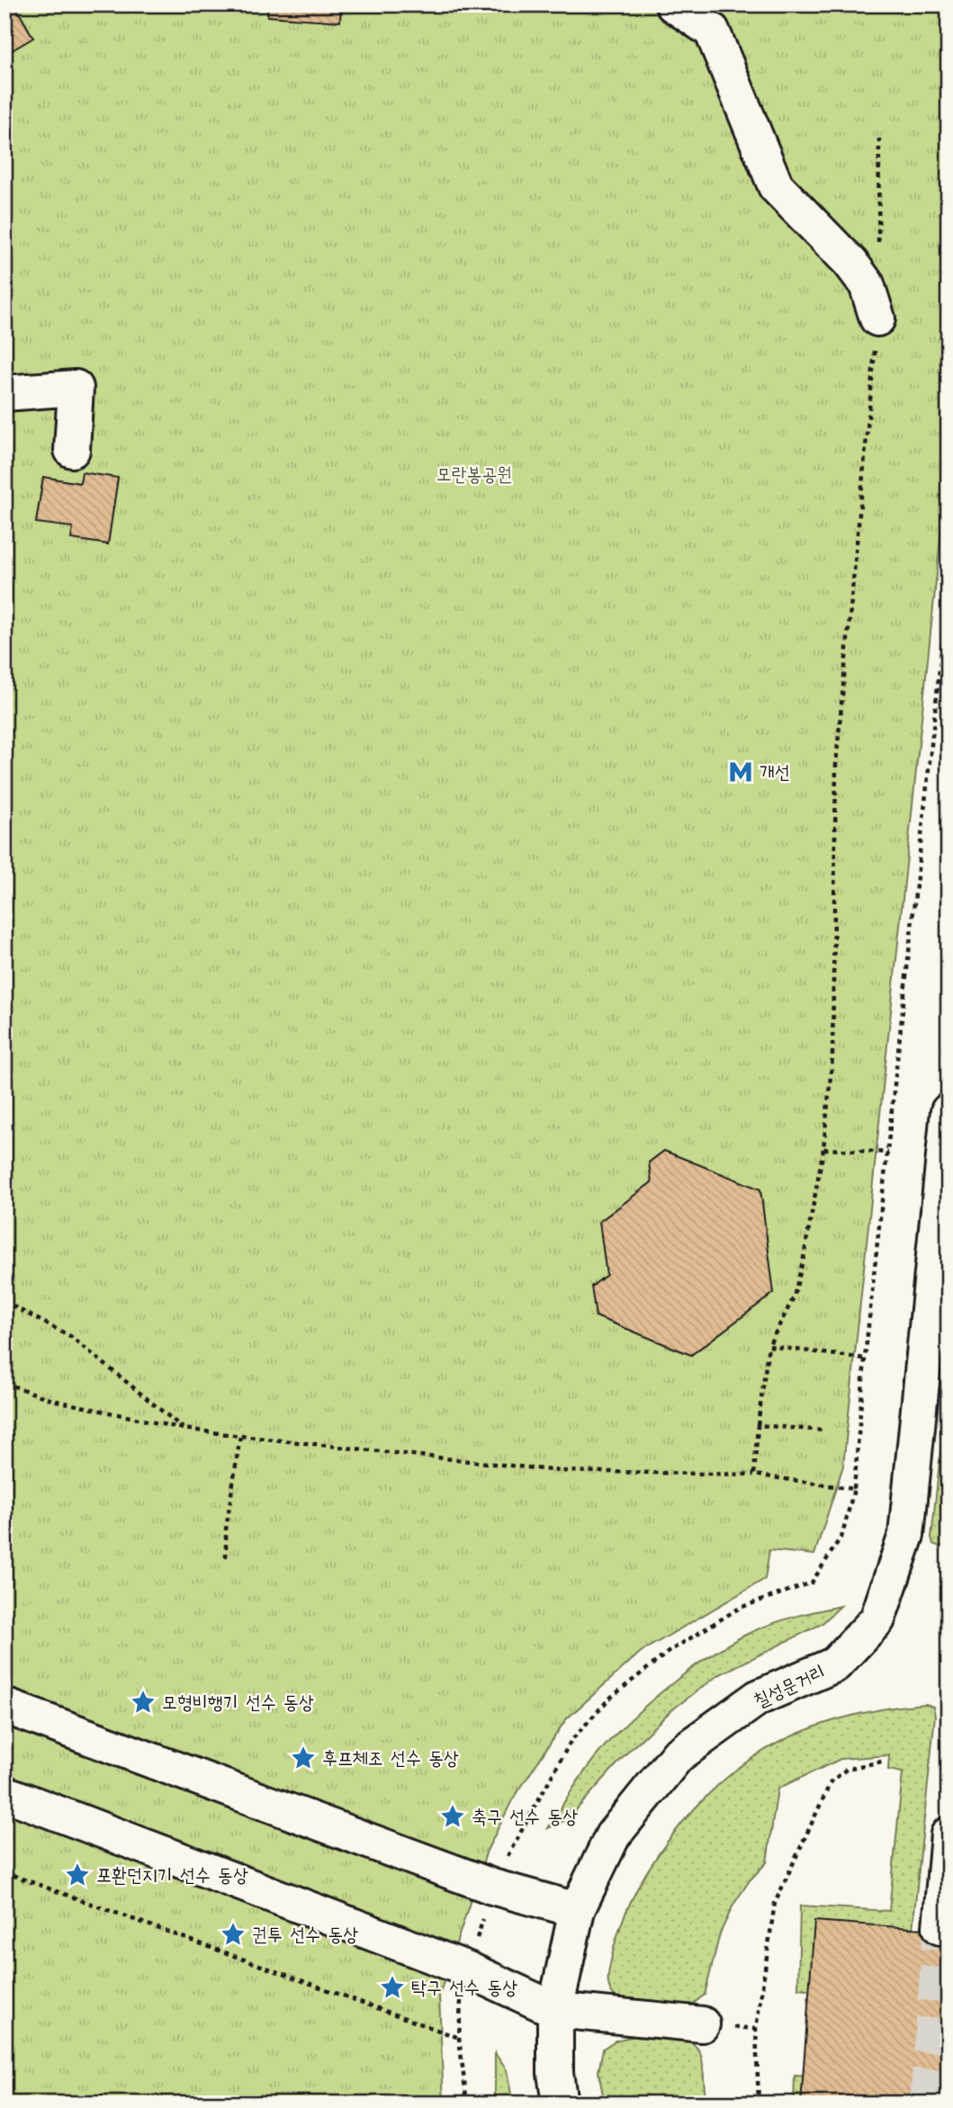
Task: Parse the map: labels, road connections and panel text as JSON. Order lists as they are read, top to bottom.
{
  "streets": {
    "main road": ["칠성문거리"]
  },
  "parks": ["모란봉공원"],
  "places": {
    "metro station": ["개선"],
    "place": [
      "모형비행기 선수 동상",
      "후프체조 선수 동상",
      "축구 선수 동상",
      "포환던지기 선수 동상",
      "권투 선수 동상",
      "탁구 선수 동상"
    ]
  }
}
